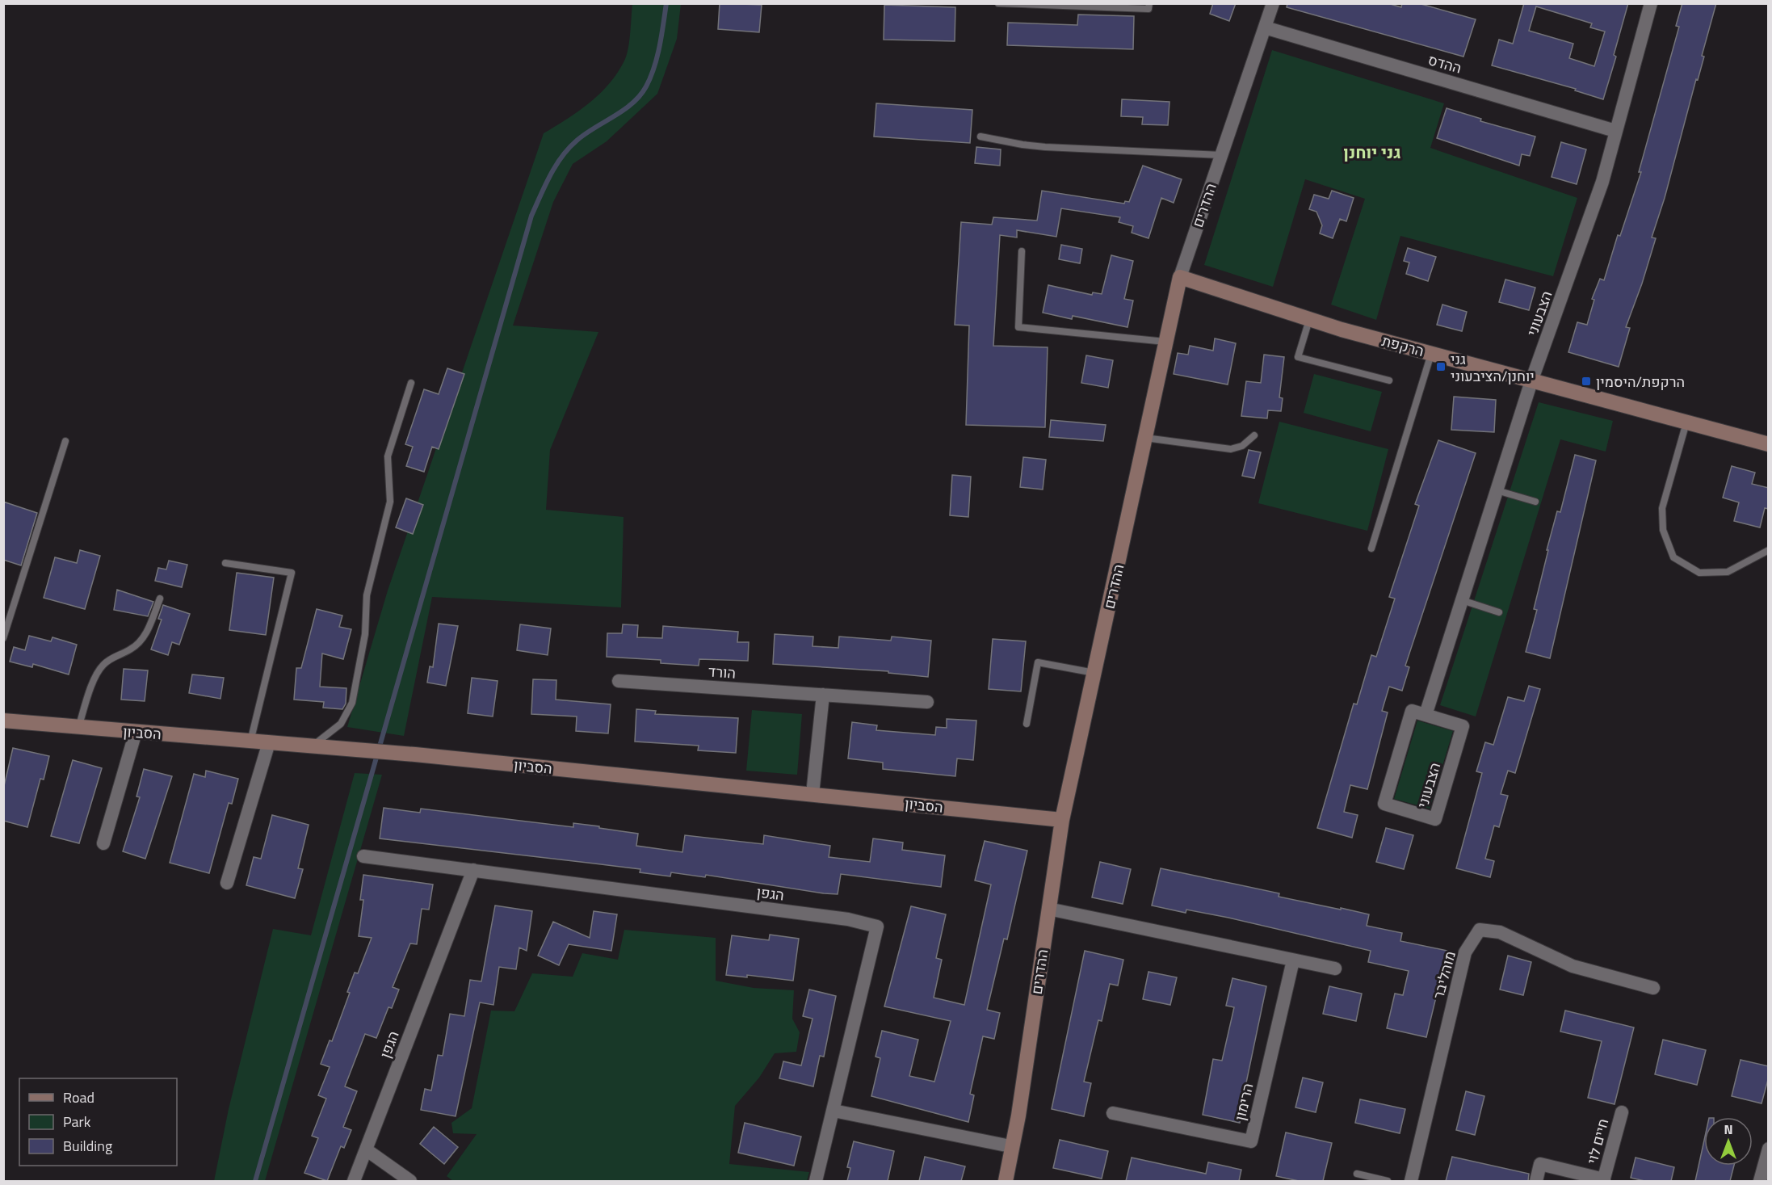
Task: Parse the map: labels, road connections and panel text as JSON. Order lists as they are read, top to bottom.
{
  "streets": {
    "main road": ["ההדרים", "הרקפת", "הסביון"],
    "street": [
      "ההדס",
      "הצבעוני",
      "הורד",
      "הגפן",
      "מוהליבר",
      "הרימון",
      "חיים לוי"
    ]
  },
  "crossings": [
    ["ההדס", "ההדרים"],
    ["ההדס", "הצבעוני"],
    ["ההדרים", "הרקפת"],
    ["ההדרים", "הסביון"],
    ["הצבעוני", "הרקפת"]
  ],
  "districts": ["גני יוחנן"],
  "places": {
    "transit": ["גני יוחנן/הציבעוני", "הרקפת/היסמין"]
  },
  "legend": ["Road", "Park", "Building"],
  "north": "top"
}
